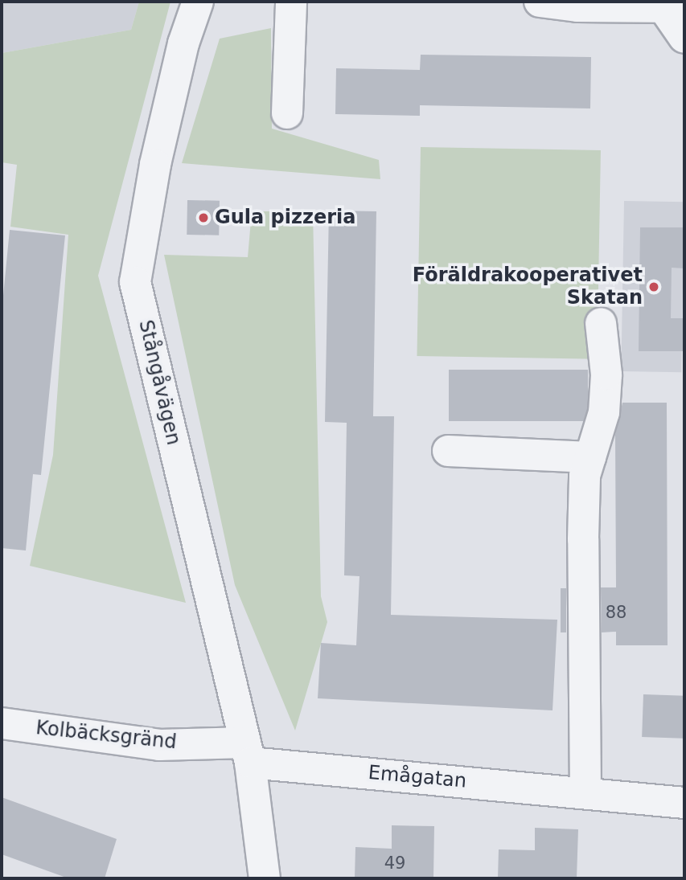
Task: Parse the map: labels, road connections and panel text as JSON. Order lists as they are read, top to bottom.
{
  "streets": {
    "street": ["Stångåvägen", "Kolbäcksgränd", "Emågatan"]
  },
  "crossings": [
    ["Stångåvägen", "Kolbäcksgränd"],
    ["Stångåvägen", "Emågatan"],
    ["Kolbäcksgränd", "Emågatan"]
  ],
  "places": ["Gula pizzeria", "Föräldrakooperativet Skatan"],
  "house_numbers": ["88", "49"]
}
